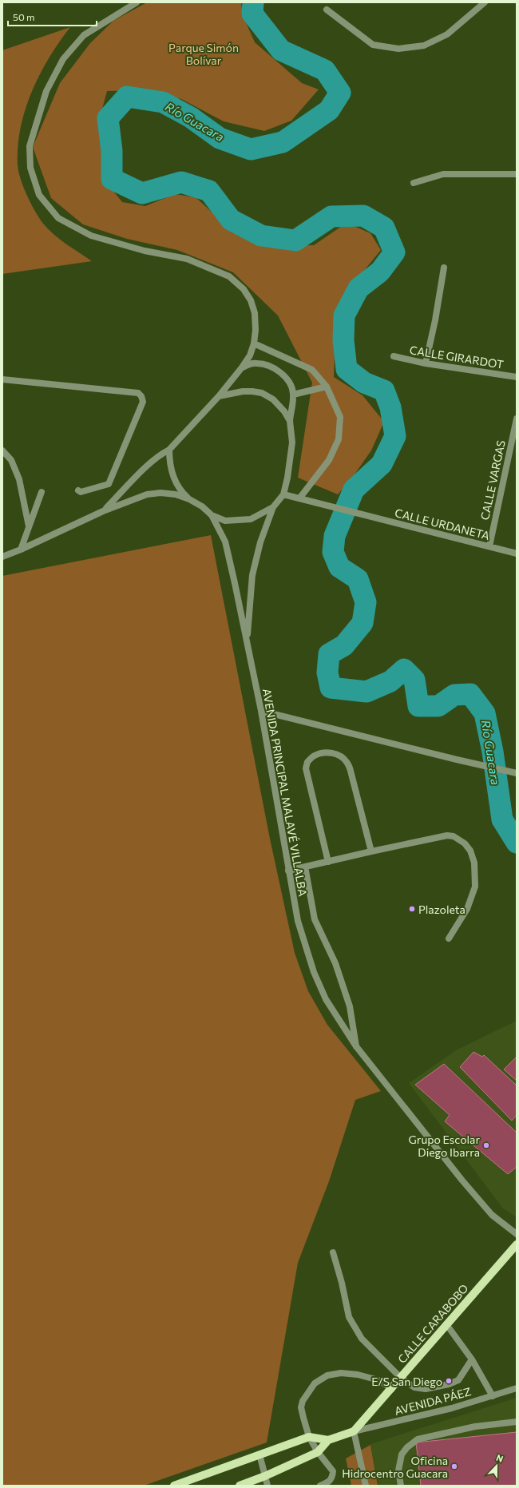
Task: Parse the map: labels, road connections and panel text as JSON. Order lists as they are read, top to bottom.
{
  "streets": {
    "main road": ["CALLE CARABOBO"],
    "street": [
      "CALLE GIRARDOT",
      "CALLE VARGAS",
      "CALLE URDANETA",
      "AVENIDA PRINCIPAL MALAVÉ VILLALBA",
      "AVENIDA PÁEZ"
    ]
  },
  "crossings": [
    ["CALLE VARGAS", "CALLE URDANETA"],
    ["CALLE CARABOBO", "AVENIDA PÁEZ"]
  ],
  "water": ["Río Guacara"],
  "parks": ["Parque Simón Bolívar"],
  "places": [
    "Plazoleta",
    "Grupo Escolar Diego Ibarra",
    "E/S San Diego",
    "Oficina Hidrocentro Guacara"
  ],
  "scale_bar": "50 m",
  "north": "top"
}
